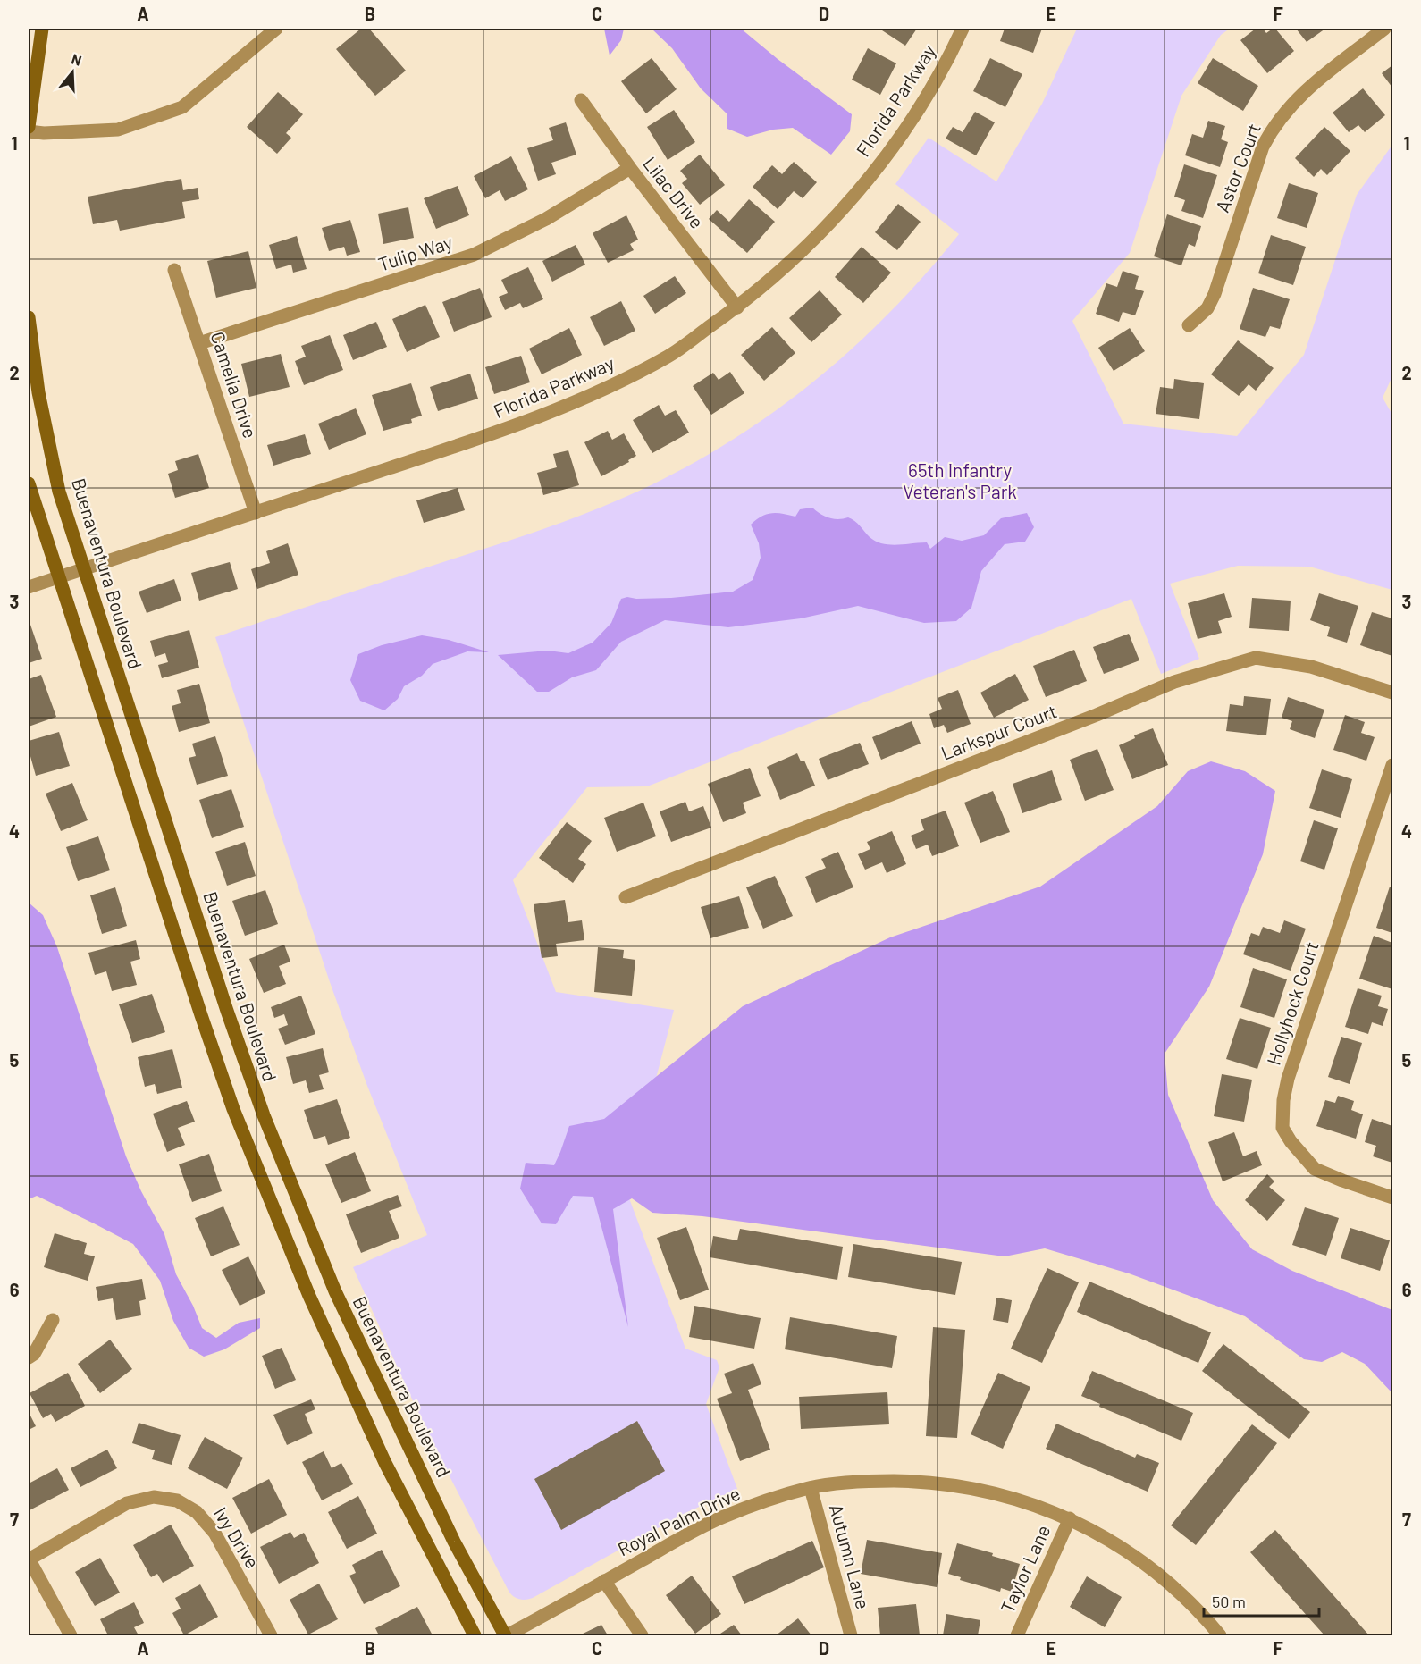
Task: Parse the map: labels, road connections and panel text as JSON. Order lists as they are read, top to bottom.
{
  "streets": {
    "main road": ["Buenaventura Boulevard"],
    "street": [
      "Florida Parkway",
      "Astor Court",
      "Lilac Drive",
      "Tulip Way",
      "Camelia Drive",
      "Larkspur Court",
      "Hollyhock Court",
      "Royal Palm Drive",
      "Ivy Drive",
      "Autumn Lane",
      "Taylor Lane"
    ]
  },
  "crossings": [
    ["Florida Parkway", "Lilac Drive"],
    ["Florida Parkway", "Camelia Drive"],
    ["Florida Parkway", "Buenaventura Boulevard"],
    ["Lilac Drive", "Tulip Way"],
    ["Tulip Way", "Camelia Drive"],
    ["Buenaventura Boulevard", "Royal Palm Drive"],
    ["Royal Palm Drive", "Autumn Lane"],
    ["Royal Palm Drive", "Taylor Lane"]
  ],
  "parks": ["65th Infantry Veteran's Park"],
  "scale_bar": "50 m",
  "north": "top",
  "grid": {
    "columns": [
      "A",
      "B",
      "C",
      "D",
      "E",
      "F"
    ],
    "rows": [
      "1",
      "2",
      "3",
      "4",
      "5",
      "6",
      "7"
    ]
  }
}
